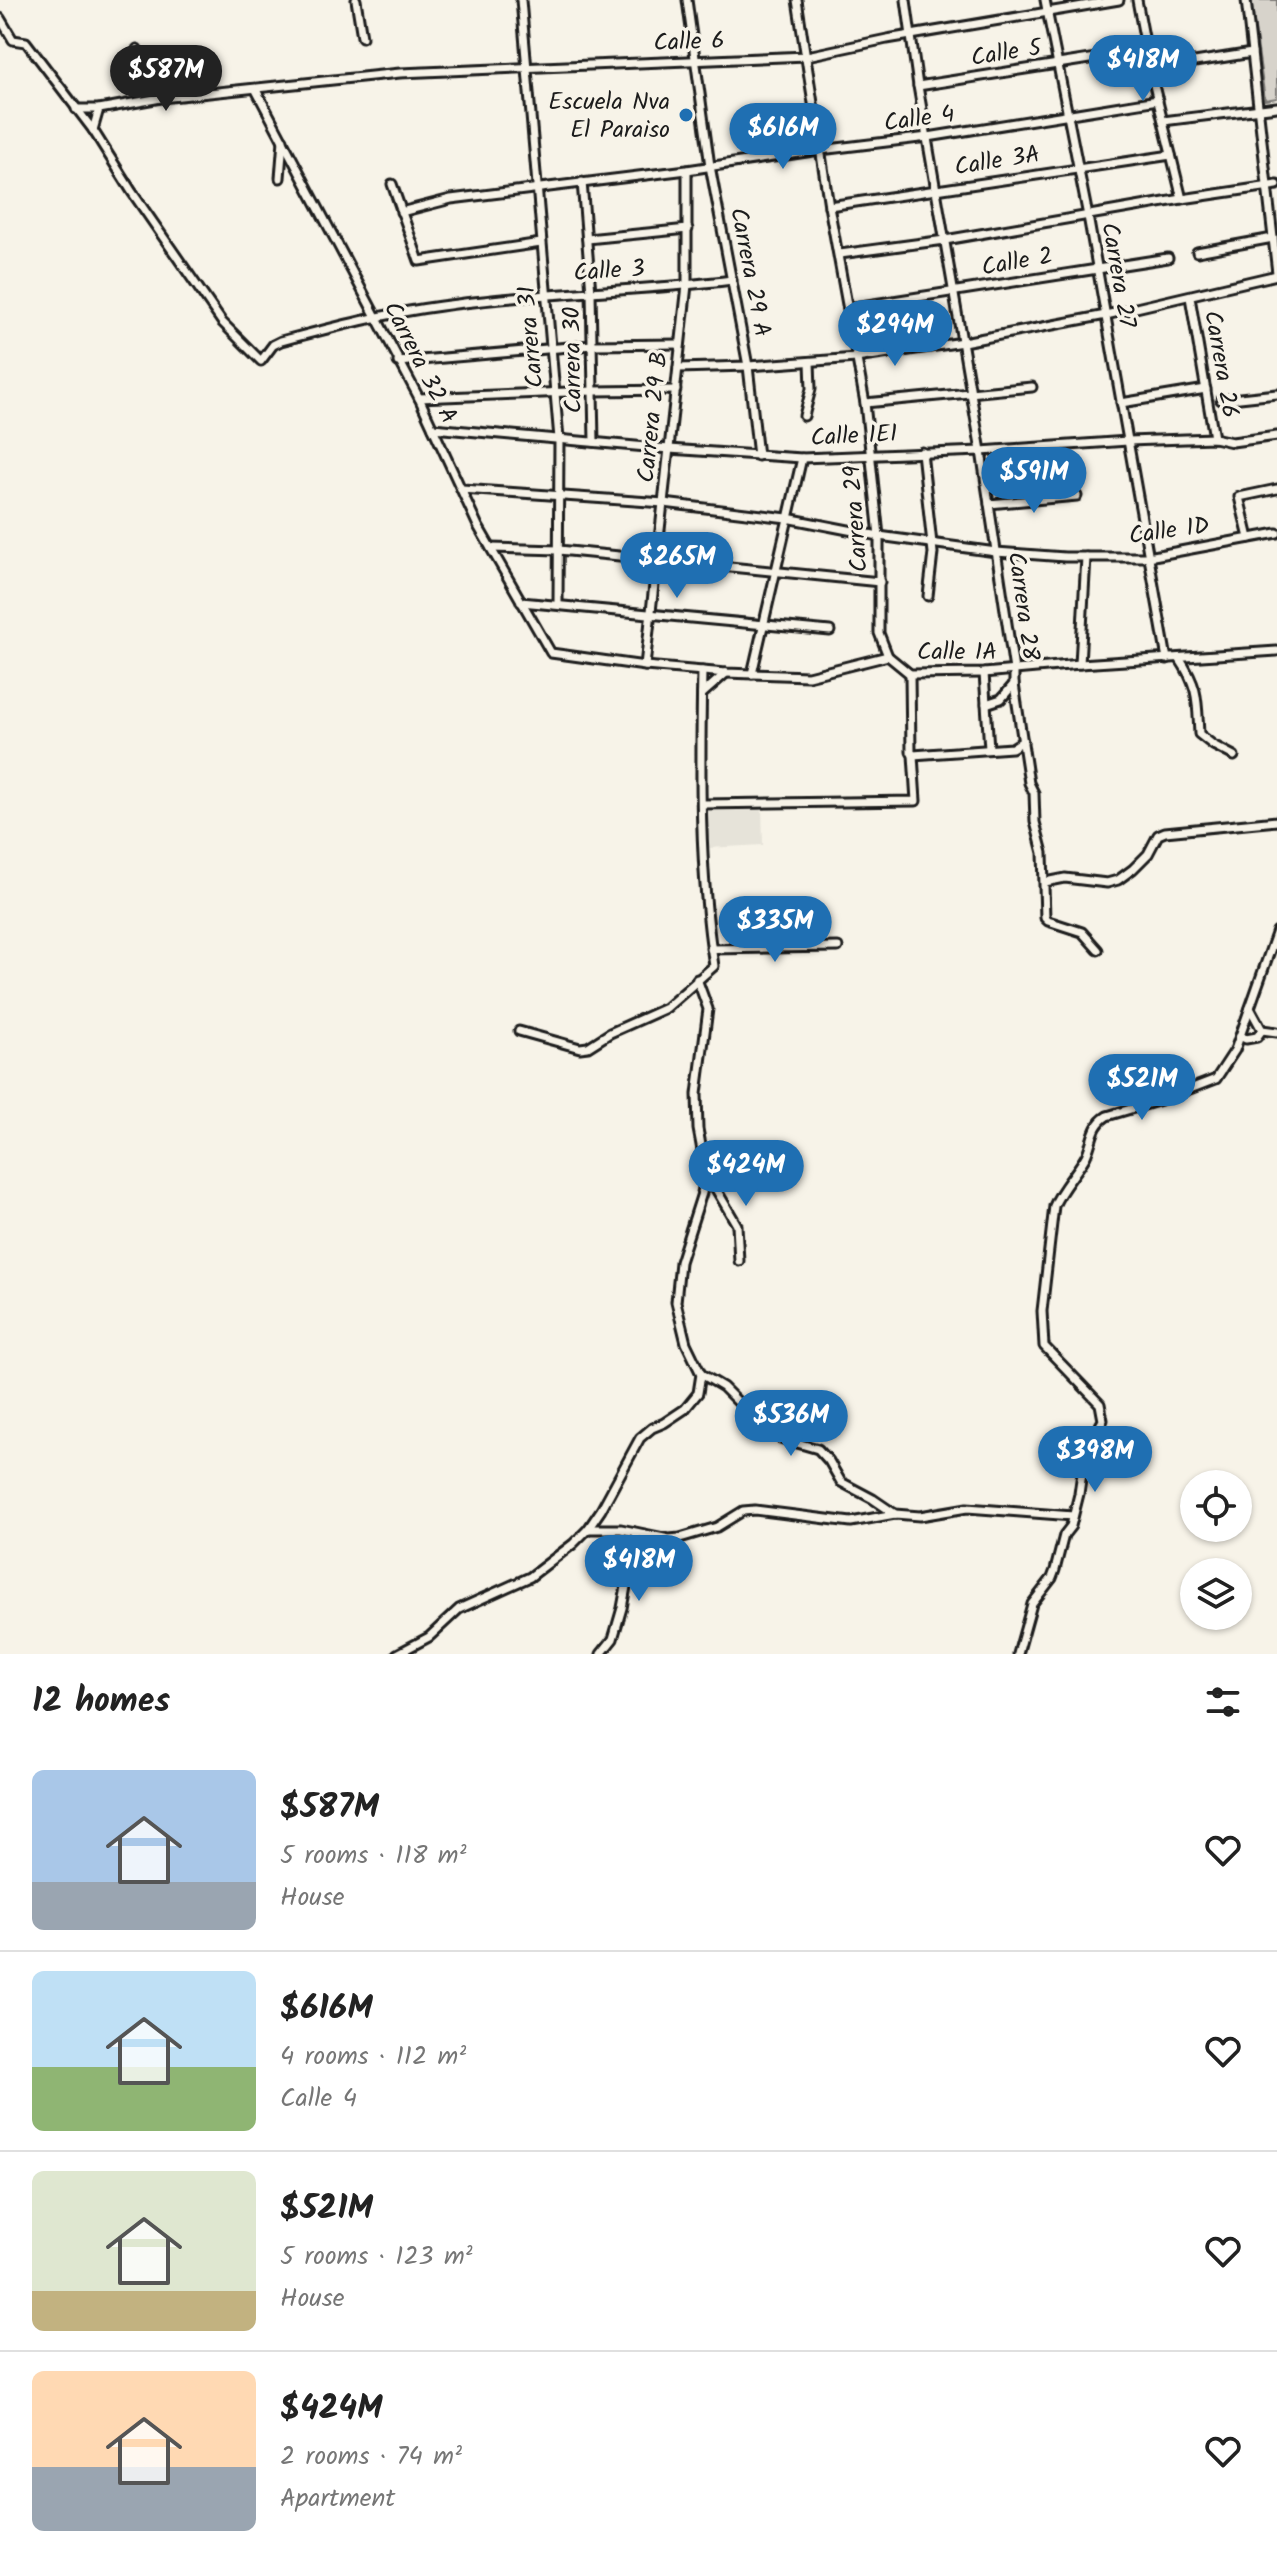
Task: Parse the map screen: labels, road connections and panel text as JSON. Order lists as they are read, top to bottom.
{
  "streets": {
    "street": [
      "Calle 6",
      "Calle 5",
      "Calle 4",
      "Calle 3A",
      "Calle 2",
      "Calle 3",
      "Carrera 29 A",
      "Carrera 27",
      "Carrera 31",
      "Carrera 30",
      "Carrera 32 A",
      "Carrera 26",
      "Carrera 29 B",
      "Calle 1E1",
      "Carrera 29",
      "Calle 1D",
      "Carrera 28",
      "Calle 1A"
    ]
  },
  "crossings": [
    ["Calle 6", "Carrera 29 A"],
    ["Calle 6", "Carrera 27"],
    ["Calle 6", "Carrera 31"],
    ["Calle 6", "Carrera 32 A"],
    ["Calle 6", "Carrera 29"],
    ["Calle 6", "Carrera 28"],
    ["Calle 5", "Carrera 27"],
    ["Calle 5", "Carrera 28"],
    ["Calle 4", "Carrera 29 A"],
    ["Calle 4", "Carrera 27"],
    ["Calle 4", "Carrera 31"],
    ["Calle 4", "Carrera 30"],
    ["Calle 4", "Carrera 29 B"],
    ["Calle 4", "Carrera 29"],
    ["Calle 4", "Carrera 28"],
    ["Calle 3A", "Carrera 27"],
    ["Calle 3A", "Carrera 29"],
    ["Calle 3A", "Carrera 28"],
    ["Calle 2", "Carrera 27"],
    ["Calle 2", "Carrera 29"],
    ["Calle 2", "Carrera 28"],
    ["Calle 3", "Carrera 29 A"],
    ["Calle 3", "Carrera 31"],
    ["Calle 3", "Carrera 30"],
    ["Calle 3", "Carrera 32 A"],
    ["Calle 3", "Carrera 29 B"],
    ["Carrera 29 A", "Calle 1E1"],
    ["Carrera 27", "Calle 1E1"],
    ["Carrera 27", "Calle 1D"],
    ["Carrera 27", "Calle 1A"],
    ["Carrera 31", "Calle 1E1"],
    ["Carrera 31", "Calle 1D"],
    ["Carrera 30", "Calle 1E1"],
    ["Carrera 32 A", "Calle 1E1"],
    ["Carrera 32 A", "Calle 1D"],
    ["Carrera 32 A", "Calle 1A"],
    ["Carrera 26", "Calle 1E1"],
    ["Carrera 29 B", "Calle 1E1"],
    ["Carrera 29 B", "Calle 1D"],
    ["Carrera 29 B", "Calle 1A"],
    ["Calle 1E1", "Carrera 29"],
    ["Calle 1E1", "Carrera 28"],
    ["Carrera 29", "Calle 1D"],
    ["Carrera 29", "Calle 1A"],
    ["Calle 1D", "Carrera 28"],
    ["Carrera 28", "Calle 1A"]
  ],
  "places": ["Escuela Nva El Paraiso"],
  "page": {
    "price": [
      "$418M",
      "$587M",
      "$616M",
      "$294M",
      "$591M",
      "$265M",
      "$335M",
      "$521M",
      "$424M",
      "$536M",
      "$398M",
      "$418M"
    ],
    "heading": "12 homes",
    "list": [
      {
        "name": "$587M",
        "note": "5 rooms · 118 m² · House"
      },
      {
        "name": "$616M",
        "note": "4 rooms · 112 m² · Calle 4"
      },
      {
        "name": "$521M",
        "note": "5 rooms · 123 m² · House"
      },
      {
        "name": "$424M",
        "note": "2 rooms · 74 m² · Apartment"
      }
    ]
  }
}
